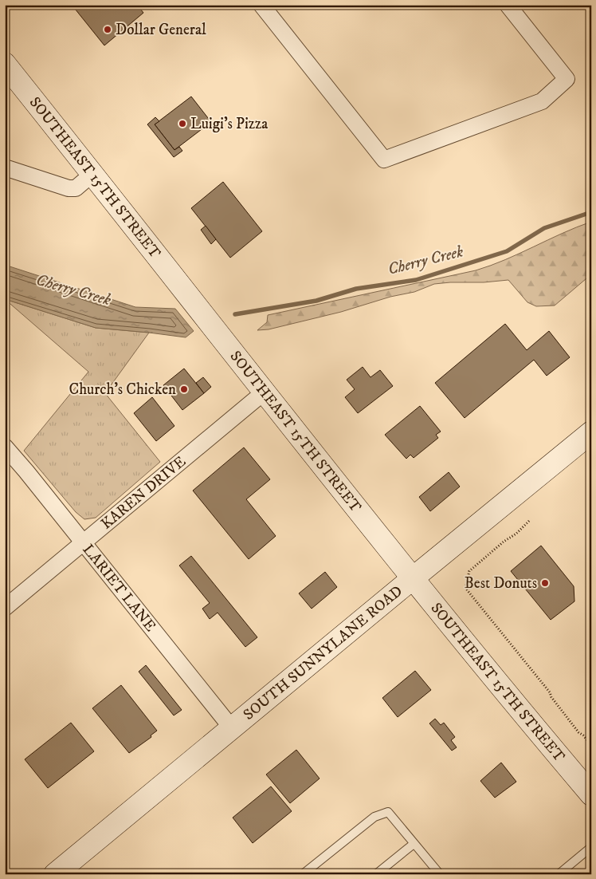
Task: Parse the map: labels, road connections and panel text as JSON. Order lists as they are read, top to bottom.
{
  "streets": {
    "main road": ["SOUTHEAST 15TH STREET", "SOUTH SUNNYLANE ROAD"],
    "street": ["KAREN DRIVE", "LARIET LANE"]
  },
  "crossings": [
    ["SOUTHEAST 15TH STREET", "KAREN DRIVE"],
    ["SOUTHEAST 15TH STREET", "SOUTH SUNNYLANE ROAD"],
    ["KAREN DRIVE", "LARIET LANE"],
    ["LARIET LANE", "SOUTH SUNNYLANE ROAD"]
  ],
  "water": ["Cherry Creek"],
  "places": [
    "Dollar General",
    "Luigi's Pizza",
    "Church's Chicken",
    "Best Donuts"
  ]
}
